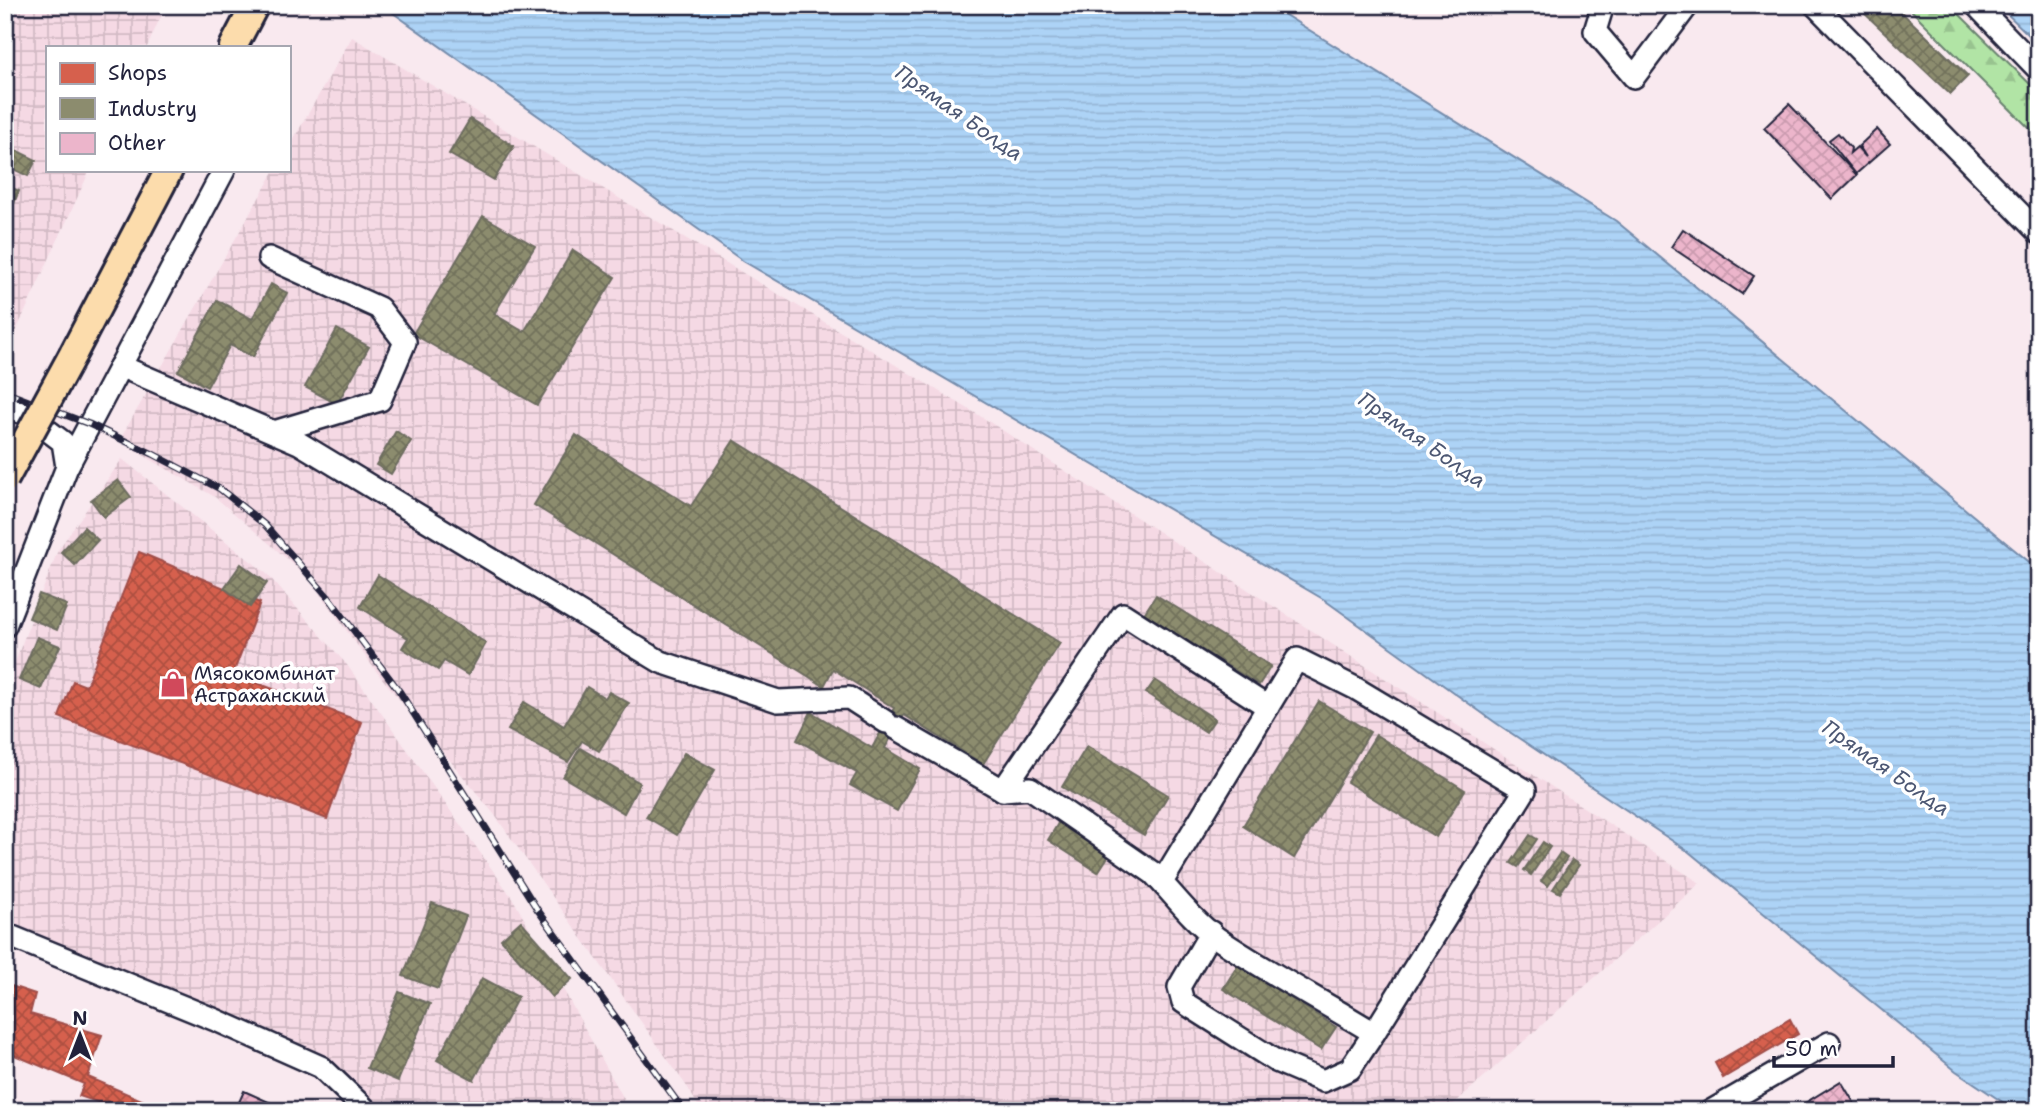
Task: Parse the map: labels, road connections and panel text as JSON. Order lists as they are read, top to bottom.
{
  "water": ["Прямая Болда"],
  "places": {
    "shop": ["Мясокомбинат Астраханский"]
  },
  "legend": ["Shops", "Industry", "Other"],
  "scale_bar": "50 m",
  "north": "top"
}
